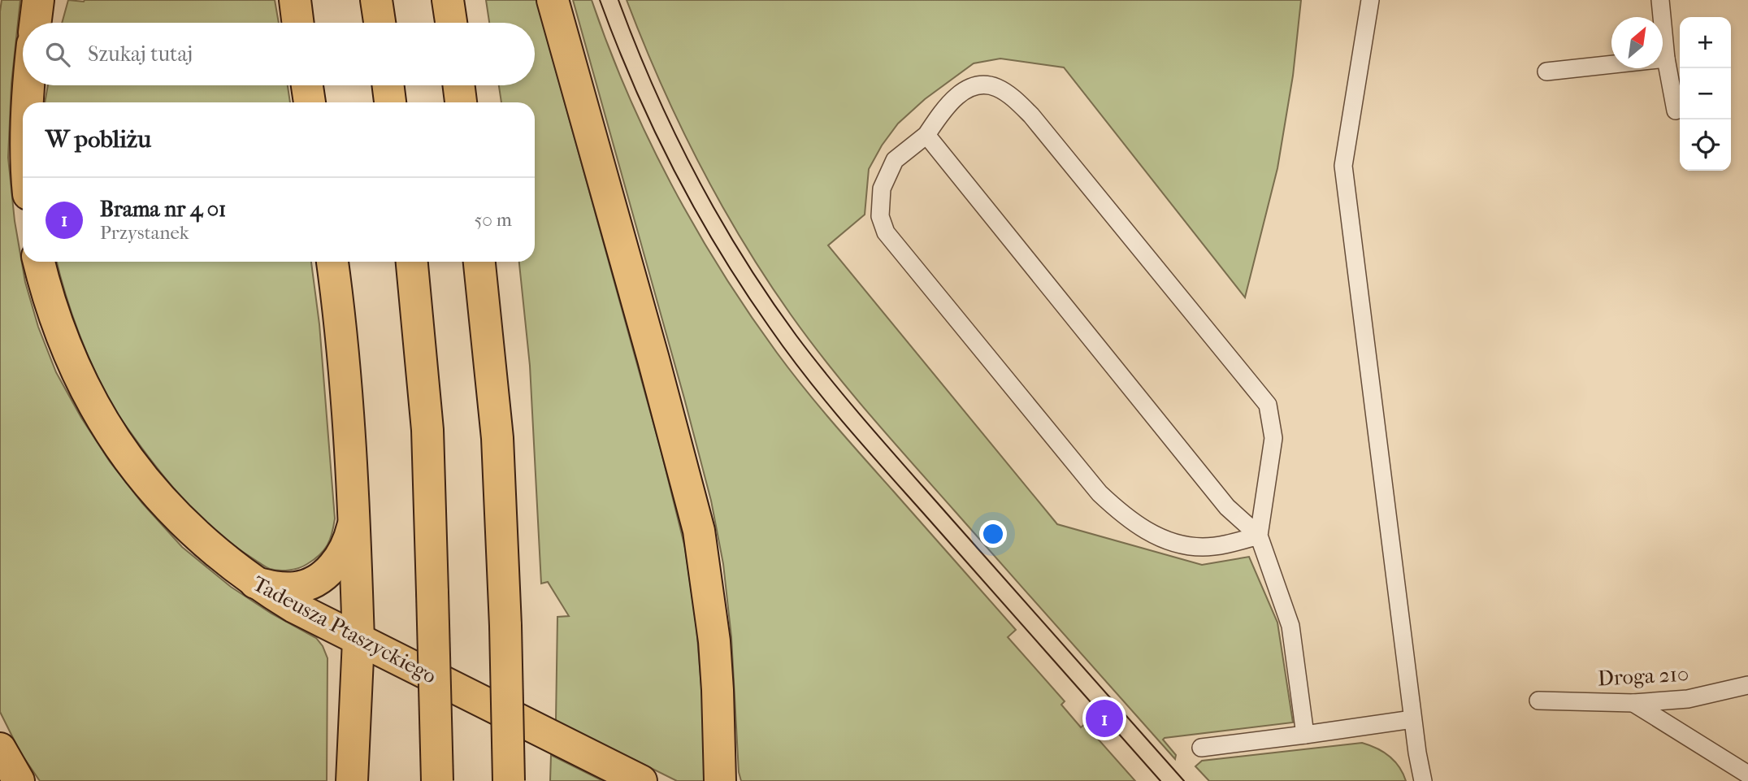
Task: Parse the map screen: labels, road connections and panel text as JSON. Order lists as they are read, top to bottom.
{
  "streets": {
    "main road": ["Tadeusza Ptaszyckiego"],
    "lane": ["Droga 210"]
  },
  "north": "top right",
  "page": {
    "map_buttons": ["+", "−"],
    "search": "Szukaj tutaj",
    "heading": "W pobliżu",
    "list": [
      {
        "mark": "1",
        "name": "Brama nr 4 01",
        "note": "Przystanek",
        "value": "50 m"
      }
    ],
    "pins": "1"
  }
}
